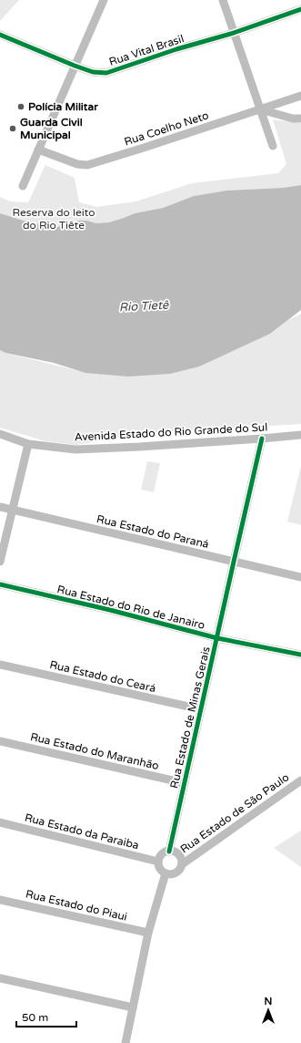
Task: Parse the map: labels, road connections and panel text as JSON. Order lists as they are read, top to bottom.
{
  "streets": {
    "street": [
      "Rua Vital Brasil",
      "Rua Coelho Neto",
      "Avenida Estado do Rio Grande do Sul",
      "Rua Estado do Paraná",
      "Rua Estado do Rio de Janairo",
      "Rua Estado do Ceará",
      "Rua Estado de Minas Gerais",
      "Rua Estado do Maranhão",
      "Rua Estado de São Paulo",
      "Rua Estado da Paraiba",
      "Rua Estado do Piaui"
    ]
  },
  "crossings": [
    ["Avenida Estado do Rio Grande do Sul", "Rua Estado de Minas Gerais"],
    ["Rua Estado do Paraná", "Rua Estado de Minas Gerais"],
    ["Rua Estado do Rio de Janairo", "Rua Estado de Minas Gerais"],
    ["Rua Estado do Ceará", "Rua Estado de Minas Gerais"],
    ["Rua Estado de Minas Gerais", "Rua Estado do Maranhão"],
    ["Rua Estado de Minas Gerais", "Rua Estado de São Paulo"],
    ["Rua Estado de Minas Gerais", "Rua Estado da Paraiba"],
    ["Rua Estado de São Paulo", "Rua Estado da Paraiba"]
  ],
  "water": ["Rio Tietê"],
  "parks": ["Reserva do leito do Rio Tiête"],
  "places": ["Polícia Militar", "Guarda Civil Municipal"],
  "scale_bar": "50 m",
  "north": "top"
}
